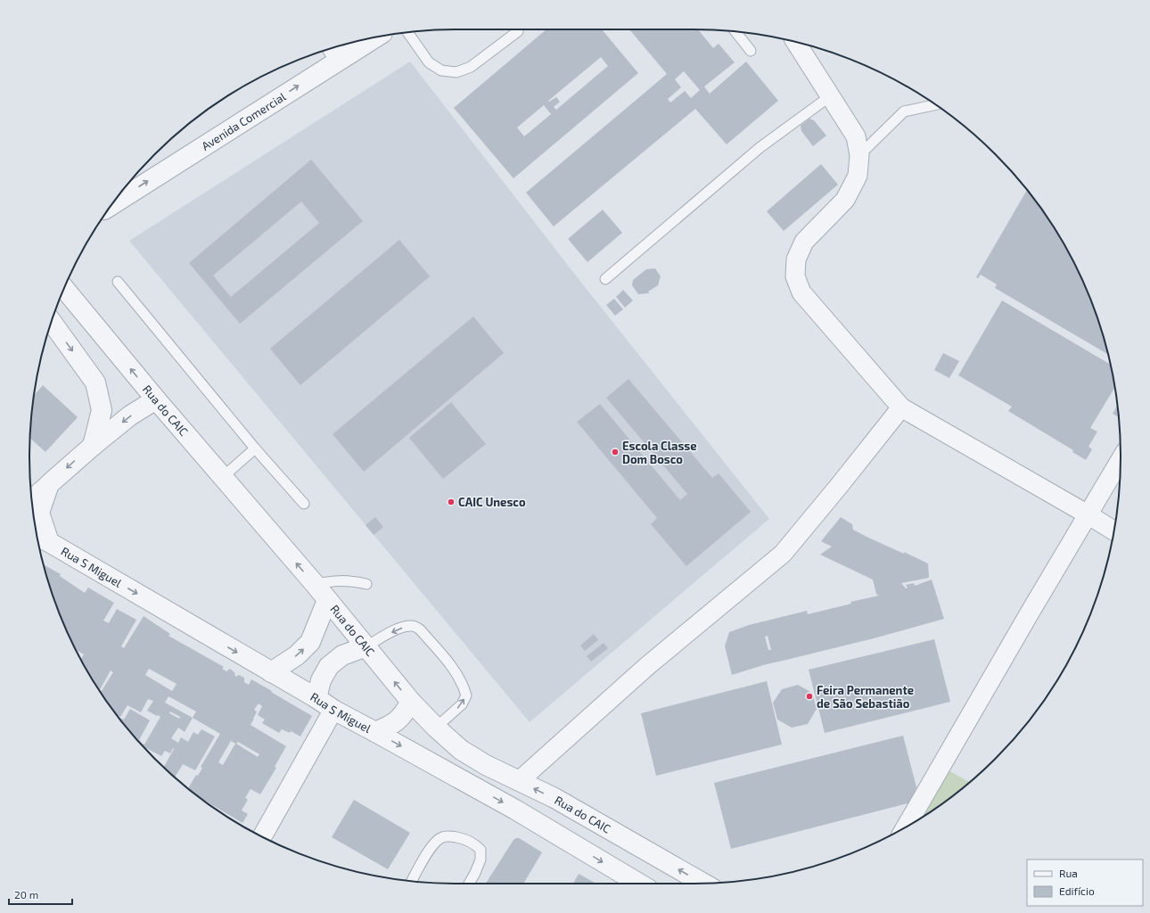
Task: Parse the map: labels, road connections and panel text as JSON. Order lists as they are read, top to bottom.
{
  "streets": {
    "street": ["Avenida Comercial", "Rua do CAIC", "Rua S Miguel"]
  },
  "crossings": [
    ["Rua do CAIC", "Rua S Miguel"]
  ],
  "one_way": ["Avenida Comercial", "Rua do CAIC", "Rua S Miguel"],
  "places": ["Escola Classe Dom Bosco", "CAIC Unesco", "Feira Permanente de São Sebastião"],
  "legend": ["Rua", "Edifício"],
  "scale_bar": "20 m"
}
